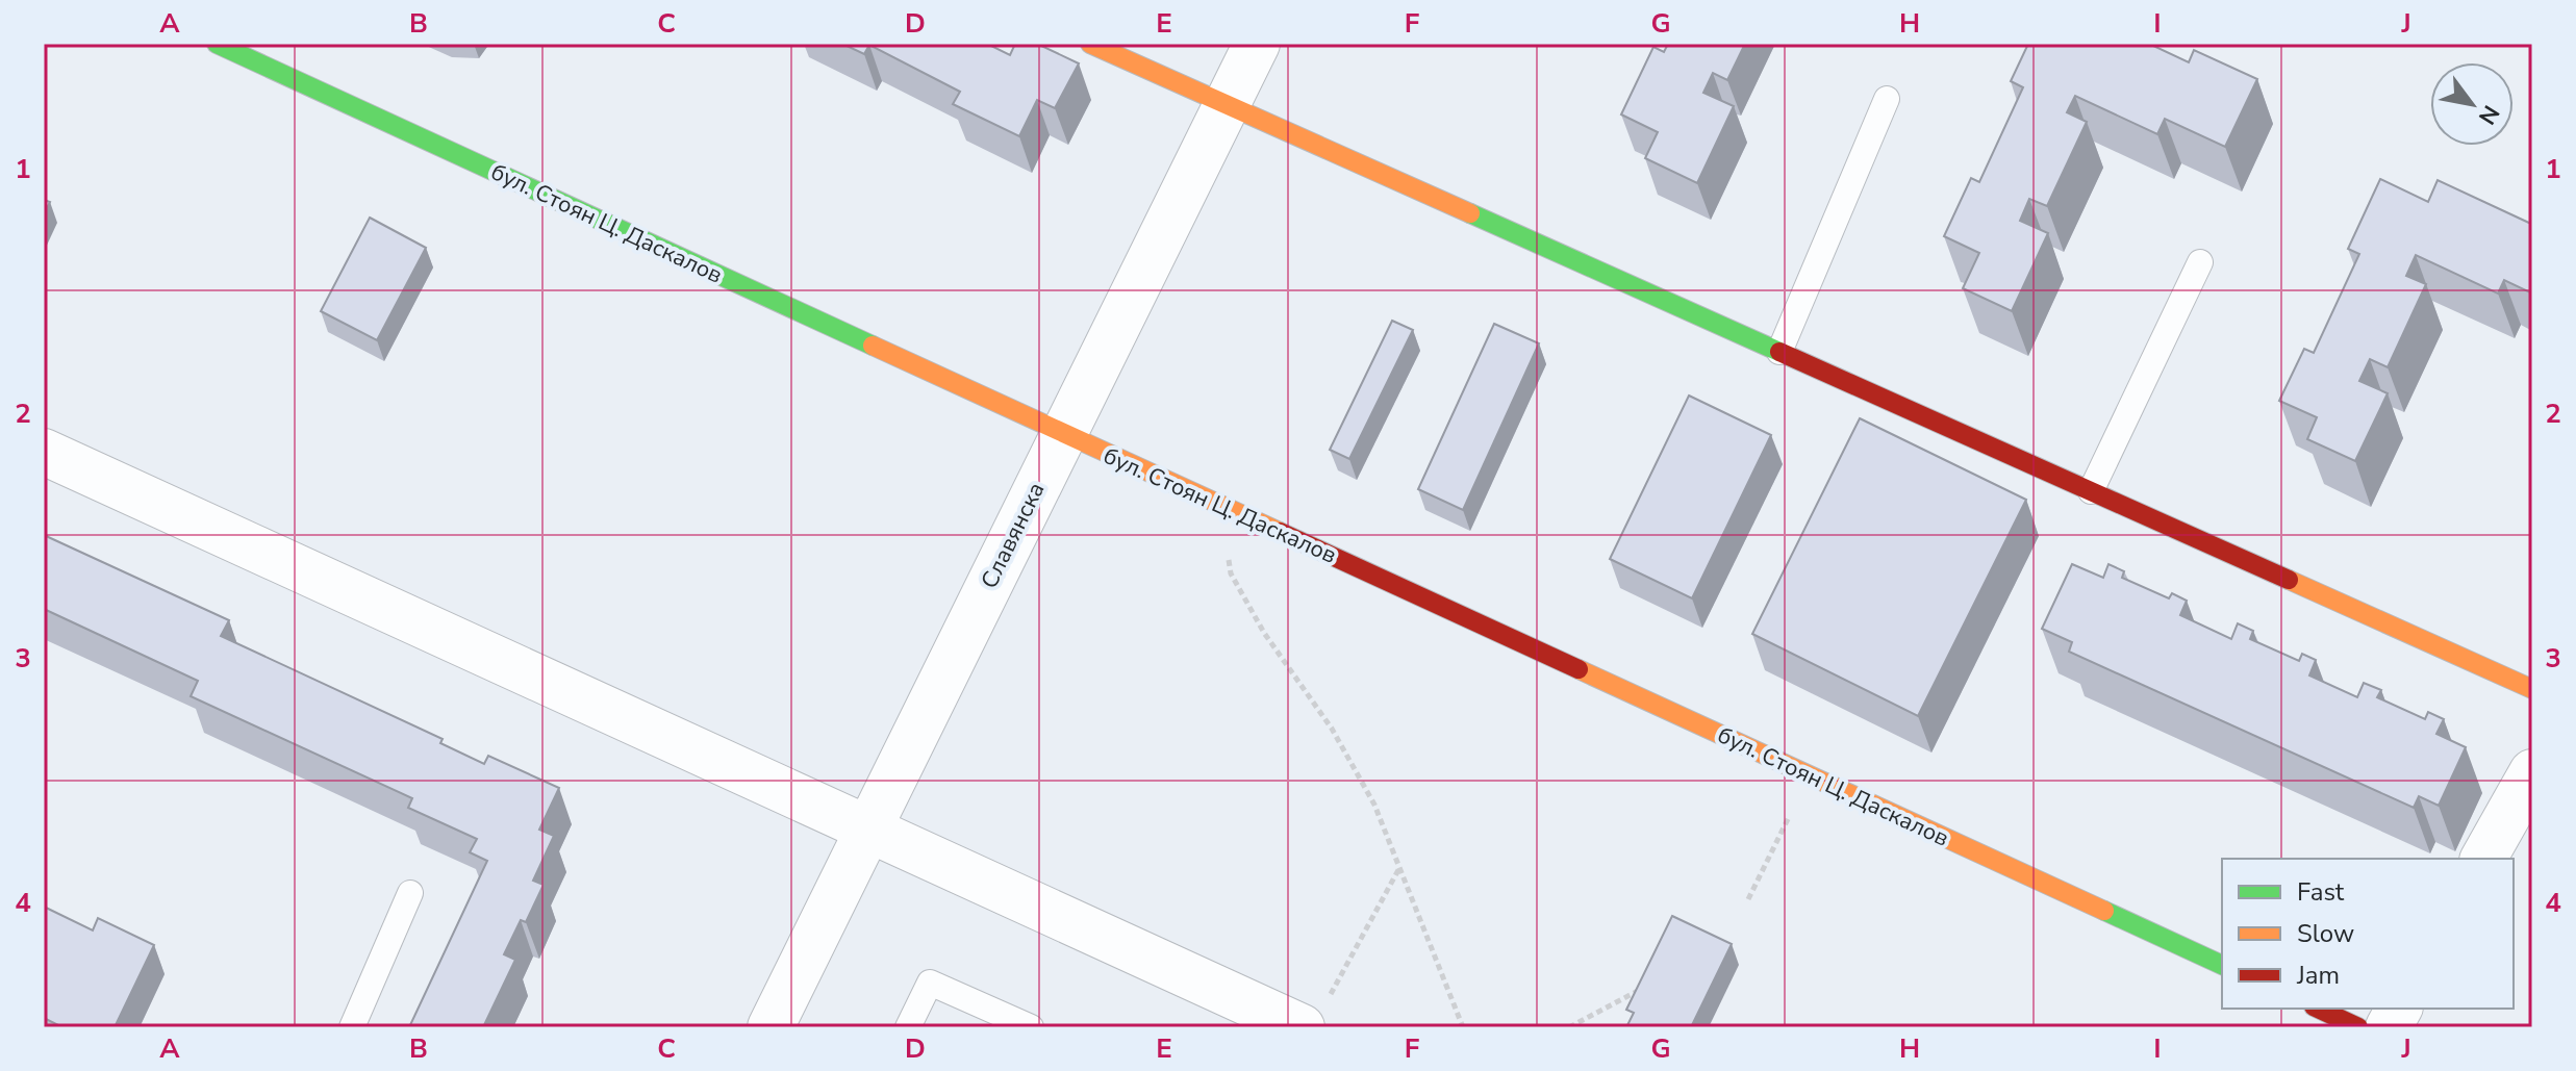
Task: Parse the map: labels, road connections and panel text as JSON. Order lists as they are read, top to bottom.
{
  "streets": {
    "street": ["бул. Стоян Ц. Даскалов", "Славянска"]
  },
  "crossings": [
    ["бул. Стоян Ц. Даскалов", "Славянска"]
  ],
  "legend": ["Fast", "Slow", "Jam"],
  "north": "bottom right",
  "grid": {
    "columns": [
      "A",
      "B",
      "C",
      "D",
      "E",
      "F",
      "G",
      "H",
      "I",
      "J"
    ],
    "rows": [
      "1",
      "2",
      "3",
      "4"
    ]
  }
}
